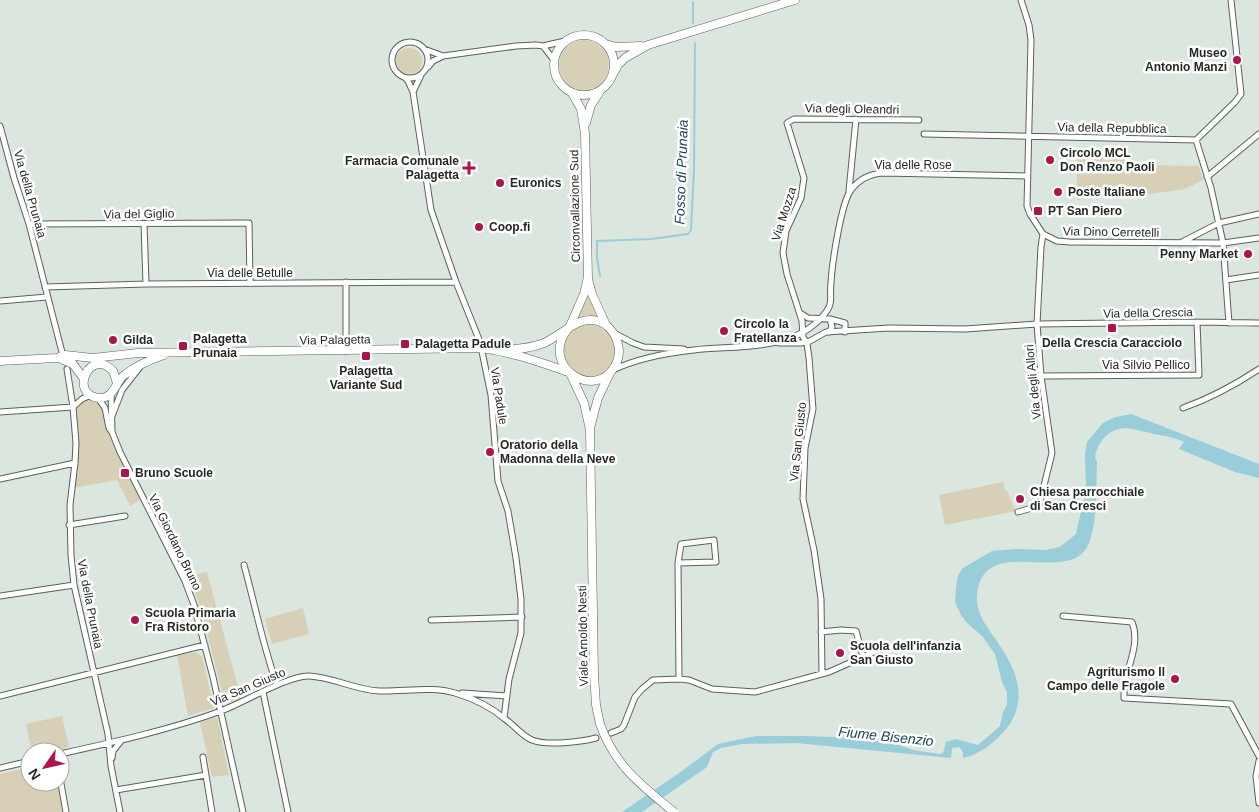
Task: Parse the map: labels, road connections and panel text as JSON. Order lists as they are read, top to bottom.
{
  "streets": {
    "street": [
      "Via degli Oleandri",
      "Via della Repubblica",
      "Via delle Rose",
      "Via della Prunaia",
      "Circonvallazione Sud",
      "Via del Giglio",
      "Via Mozza",
      "Via Dino Cerretelli",
      "Via delle Betulle",
      "Via della Crescia",
      "Via Palagetta",
      "Via Silvio Pellico",
      "Via degli Allori",
      "Via Padule",
      "Via San Giusto",
      "Via Giordano Bruno",
      "Viale Arnoldo Nesti"
    ]
  },
  "crossings": [
    ["Via degli Oleandri", "Via Mozza"],
    ["Via della Prunaia", "Via del Giglio"],
    ["Via della Prunaia", "Via delle Betulle"],
    ["Via della Prunaia", "Via Palagetta"],
    ["Via della Prunaia", "Via San Giusto"],
    ["Circonvallazione Sud", "Via Palagetta"],
    ["Circonvallazione Sud", "Viale Arnoldo Nesti"],
    ["Via del Giglio", "Via delle Betulle"],
    ["Via Mozza", "Via Palagetta"],
    ["Via Mozza", "Via San Giusto"],
    ["Via Dino Cerretelli", "Via degli Allori"],
    ["Via delle Betulle", "Via Padule"],
    ["Via della Crescia", "Via Silvio Pellico"],
    ["Via della Crescia", "Via degli Allori"],
    ["Via Palagetta", "Via Padule"],
    ["Via Palagetta", "Via San Giusto"],
    ["Via Palagetta", "Via Giordano Bruno"],
    ["Via Palagetta", "Viale Arnoldo Nesti"],
    ["Via Silvio Pellico", "Via degli Allori"],
    ["Via Padule", "Via San Giusto"],
    ["Via San Giusto", "Via Giordano Bruno"]
  ],
  "water": ["Fosso di Prunaia", "Fiume Bisenzio"],
  "places": {
    "other": [
      "Museo Antonio Manzi",
      "Circolo MCL Don Renzo Paoli",
      "Euronics",
      "Poste Italiane",
      "Coop.fi",
      "Penny Market",
      "Circolo la Fratellanza",
      "Gilda",
      "Oratorio della Madonna della Neve",
      "Chiesa parrocchiale di San Cresci",
      "Scuola Primaria Fra Ristoro",
      "Scuola dell'infanzia San Giusto",
      "Agriturismo Il Campo delle Fragole"
    ],
    "health": ["Farmacia Comunale Palagetta"],
    "transit": [
      "PT San Piero",
      "Della Crescia Caracciolo",
      "Palagetta Padule",
      "Palagetta Prunaia",
      "Palagetta Variante Sud",
      "Bruno Scuole"
    ]
  },
  "north": "bottom left"
}
